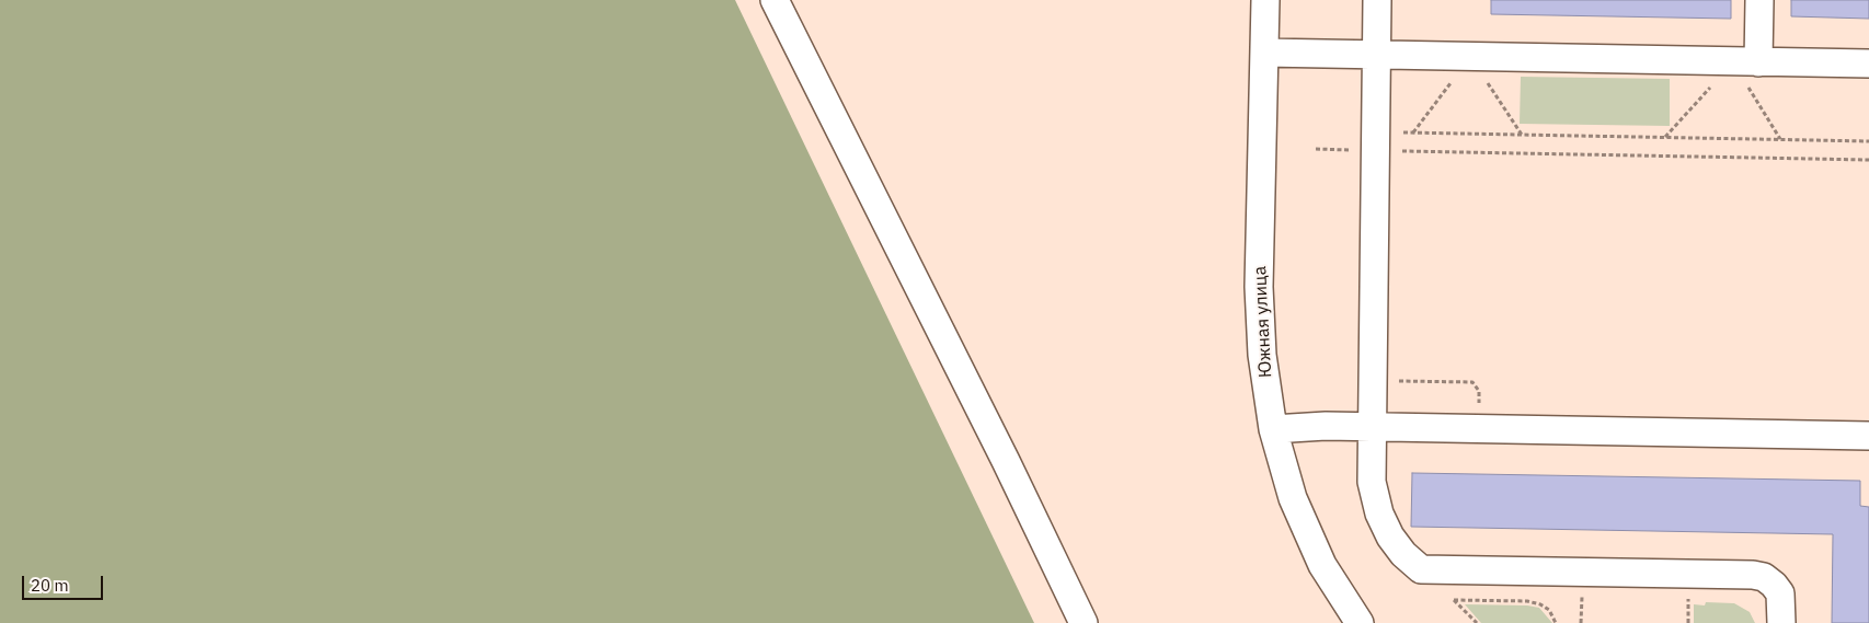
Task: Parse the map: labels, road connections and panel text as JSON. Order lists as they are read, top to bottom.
{
  "streets": {
    "street": ["Южная улица"]
  },
  "scale_bar": "20 m"
}
